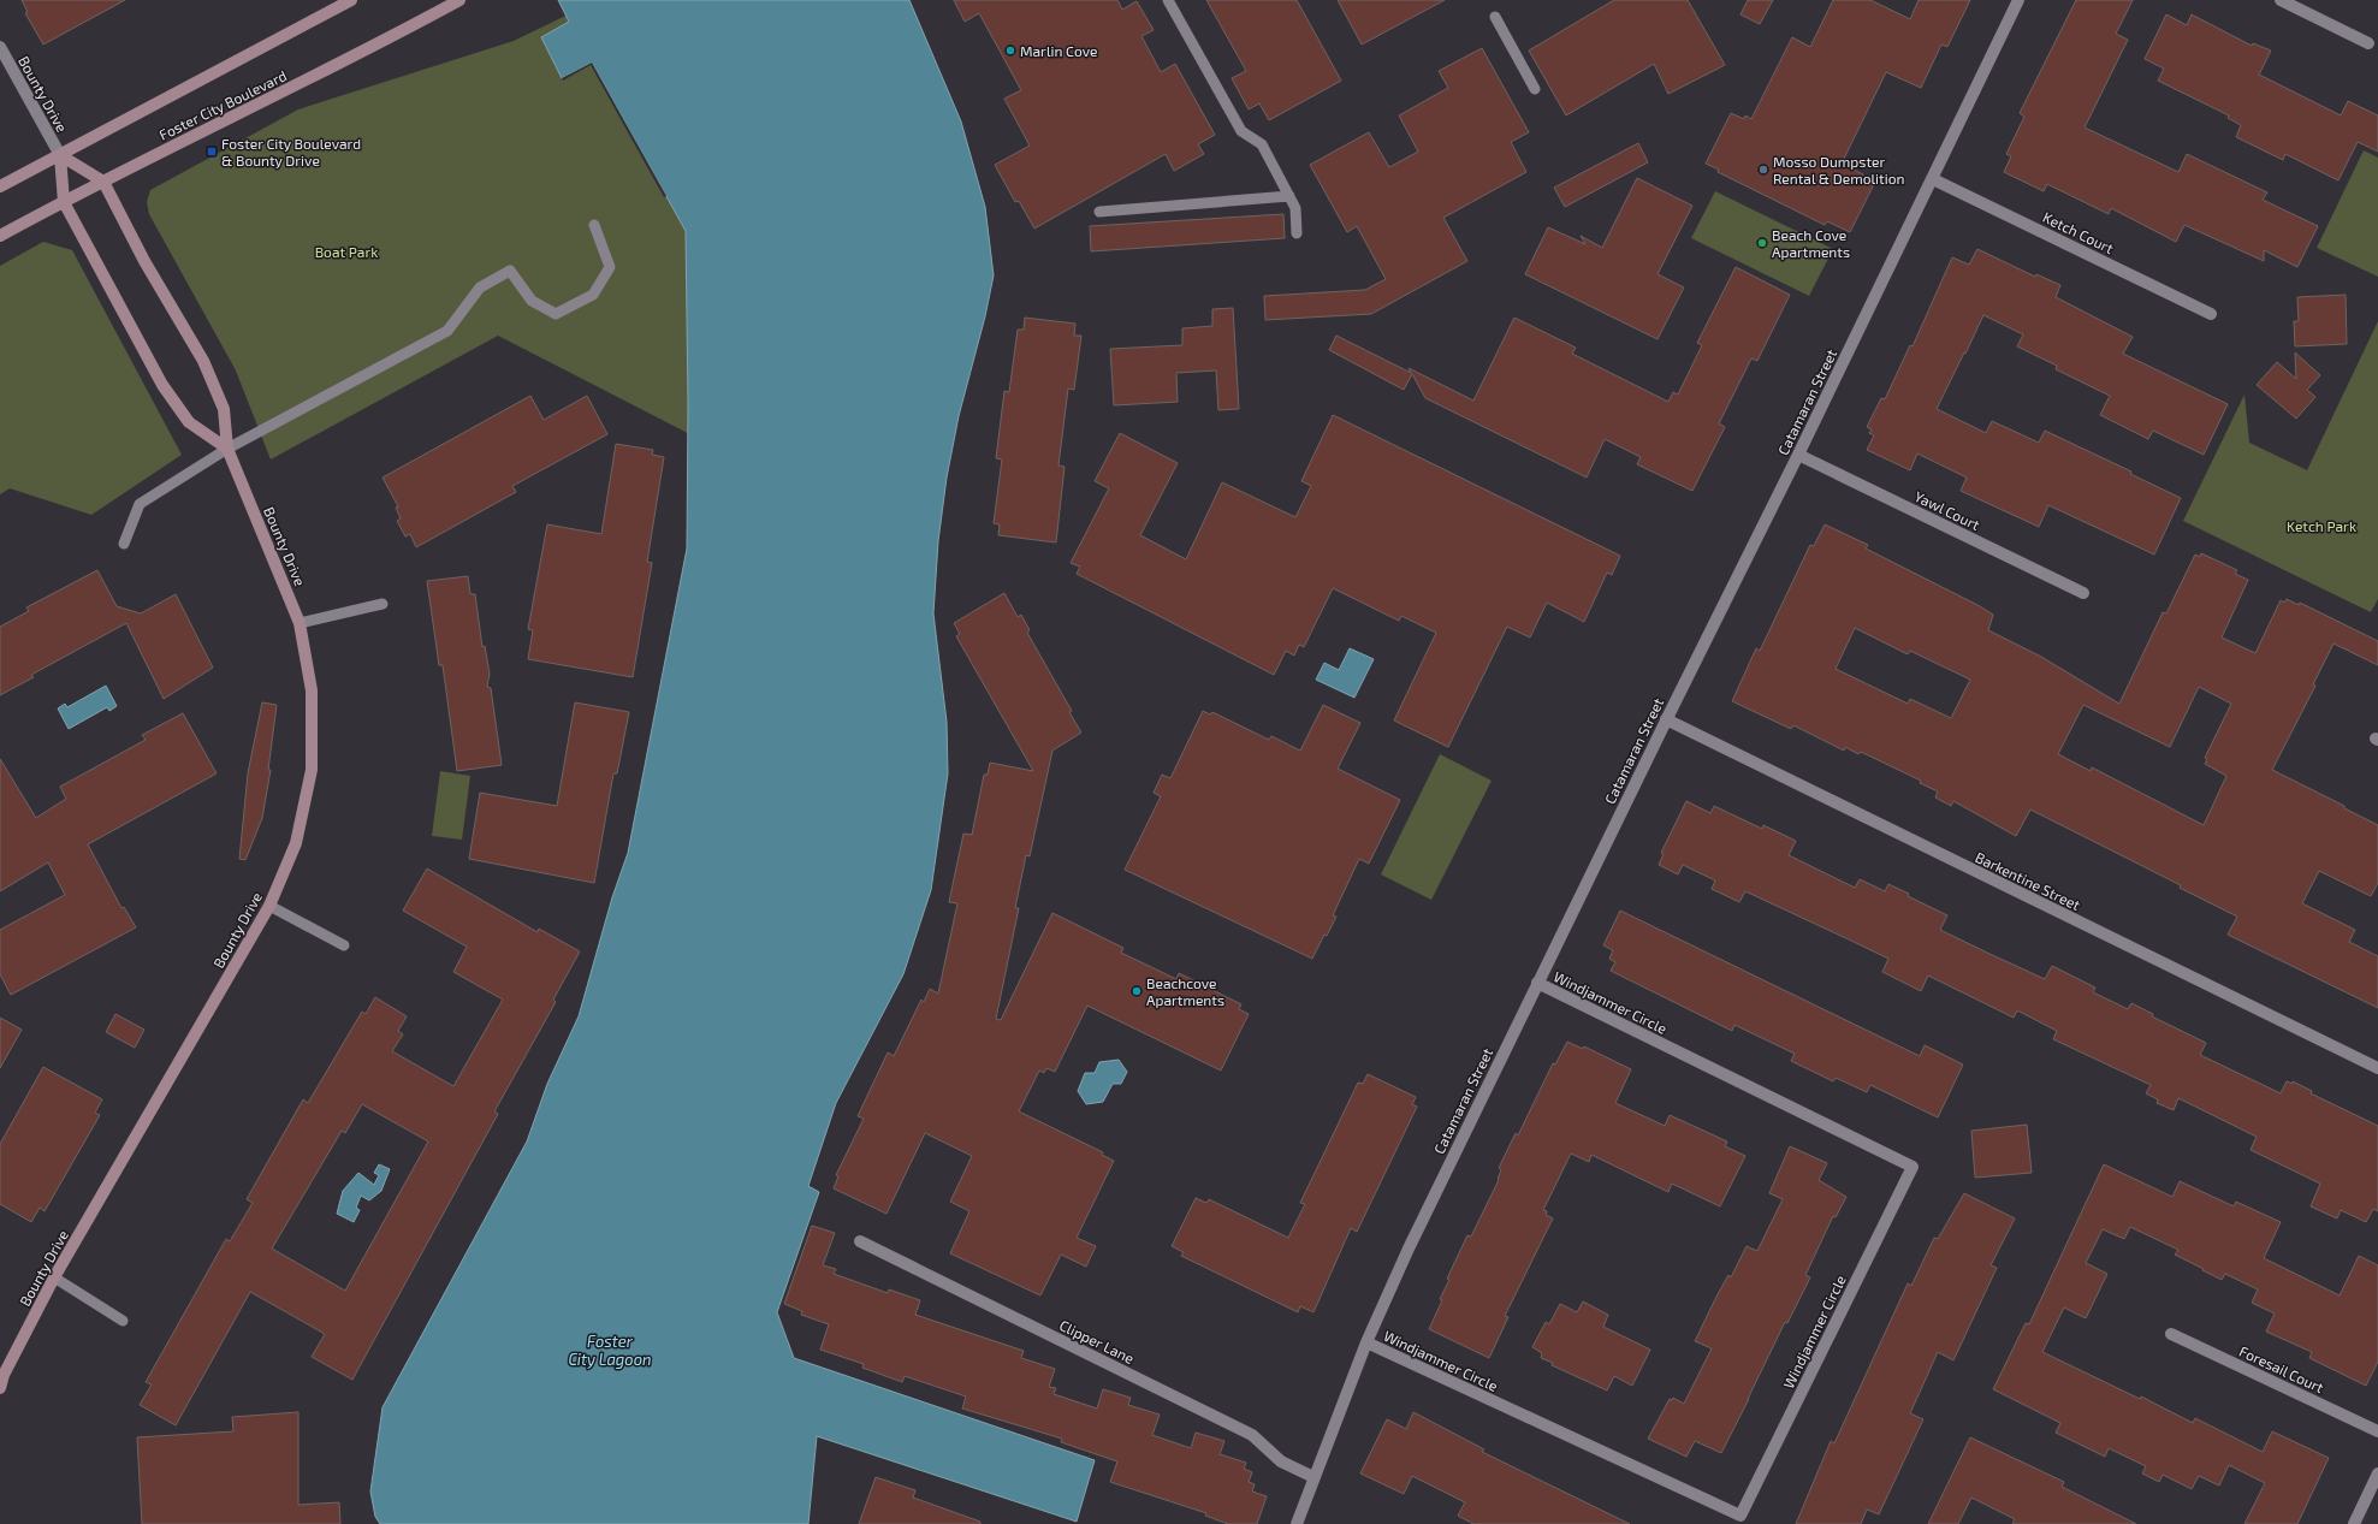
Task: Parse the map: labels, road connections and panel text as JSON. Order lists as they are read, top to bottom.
{
  "streets": {
    "street": [
      "Bounty Drive",
      "Foster City Boulevard",
      "Ketch Court",
      "Catamaran Street",
      "Yawl Court",
      "Barkentine Street",
      "Windjammer Circle",
      "Clipper Lane",
      "Foresail Court"
    ]
  },
  "crossings": [
    ["Bounty Drive", "Foster City Boulevard"],
    ["Ketch Court", "Catamaran Street"],
    ["Catamaran Street", "Yawl Court"],
    ["Catamaran Street", "Barkentine Street"],
    ["Catamaran Street", "Windjammer Circle"],
    ["Catamaran Street", "Clipper Lane"]
  ],
  "water": ["Foster City Lagoon"],
  "parks": ["Boat Park", "Ketch Park"],
  "places": {
    "other": [
      "Marlin Cove",
      "Mosso Dumpster Rental & Demolition",
      "Beach Cove Apartments",
      "Beachcove Apartments"
    ],
    "transit": ["Foster City Boulevard & Bounty Drive"]
  }
}
